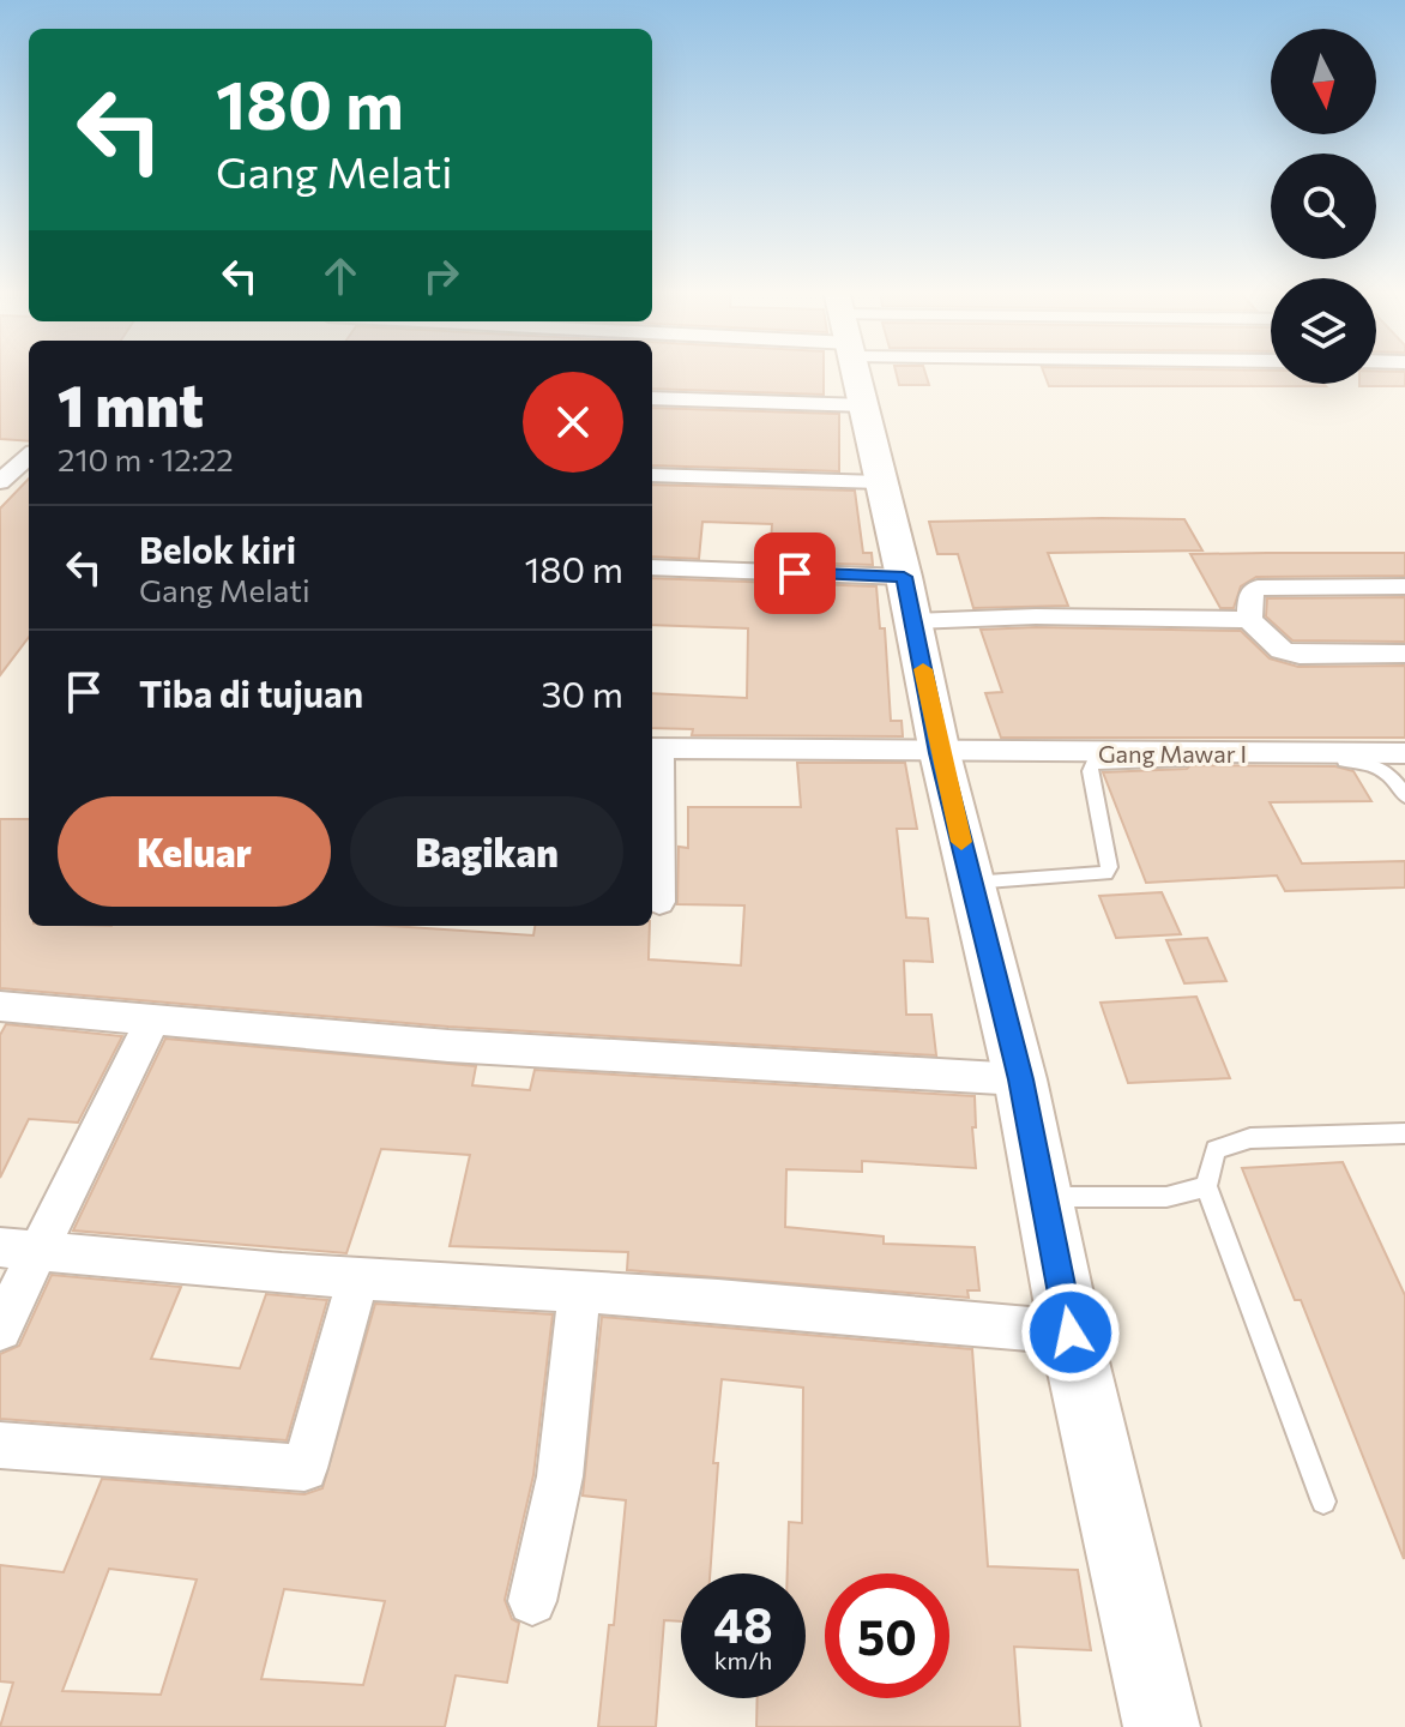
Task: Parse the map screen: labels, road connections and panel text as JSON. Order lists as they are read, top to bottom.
{
  "streets": {
    "street": ["Gang Mawar I"]
  },
  "north": "bottom",
  "page": {
    "turn": ["180 m", "Gang Melati"],
    "heading": ["1 mnt", "210 m · 12:22"],
    "list": [
      {
        "name": "Belok kiri",
        "note": "Gang Melati",
        "value": "180 m"
      },
      {
        "name": "Tiba di tujuan",
        "value": "30 m"
      }
    ],
    "buttons": ["Keluar", "Bagikan"],
    "speed": "48 km/h",
    "limit": "50"
  }
}
